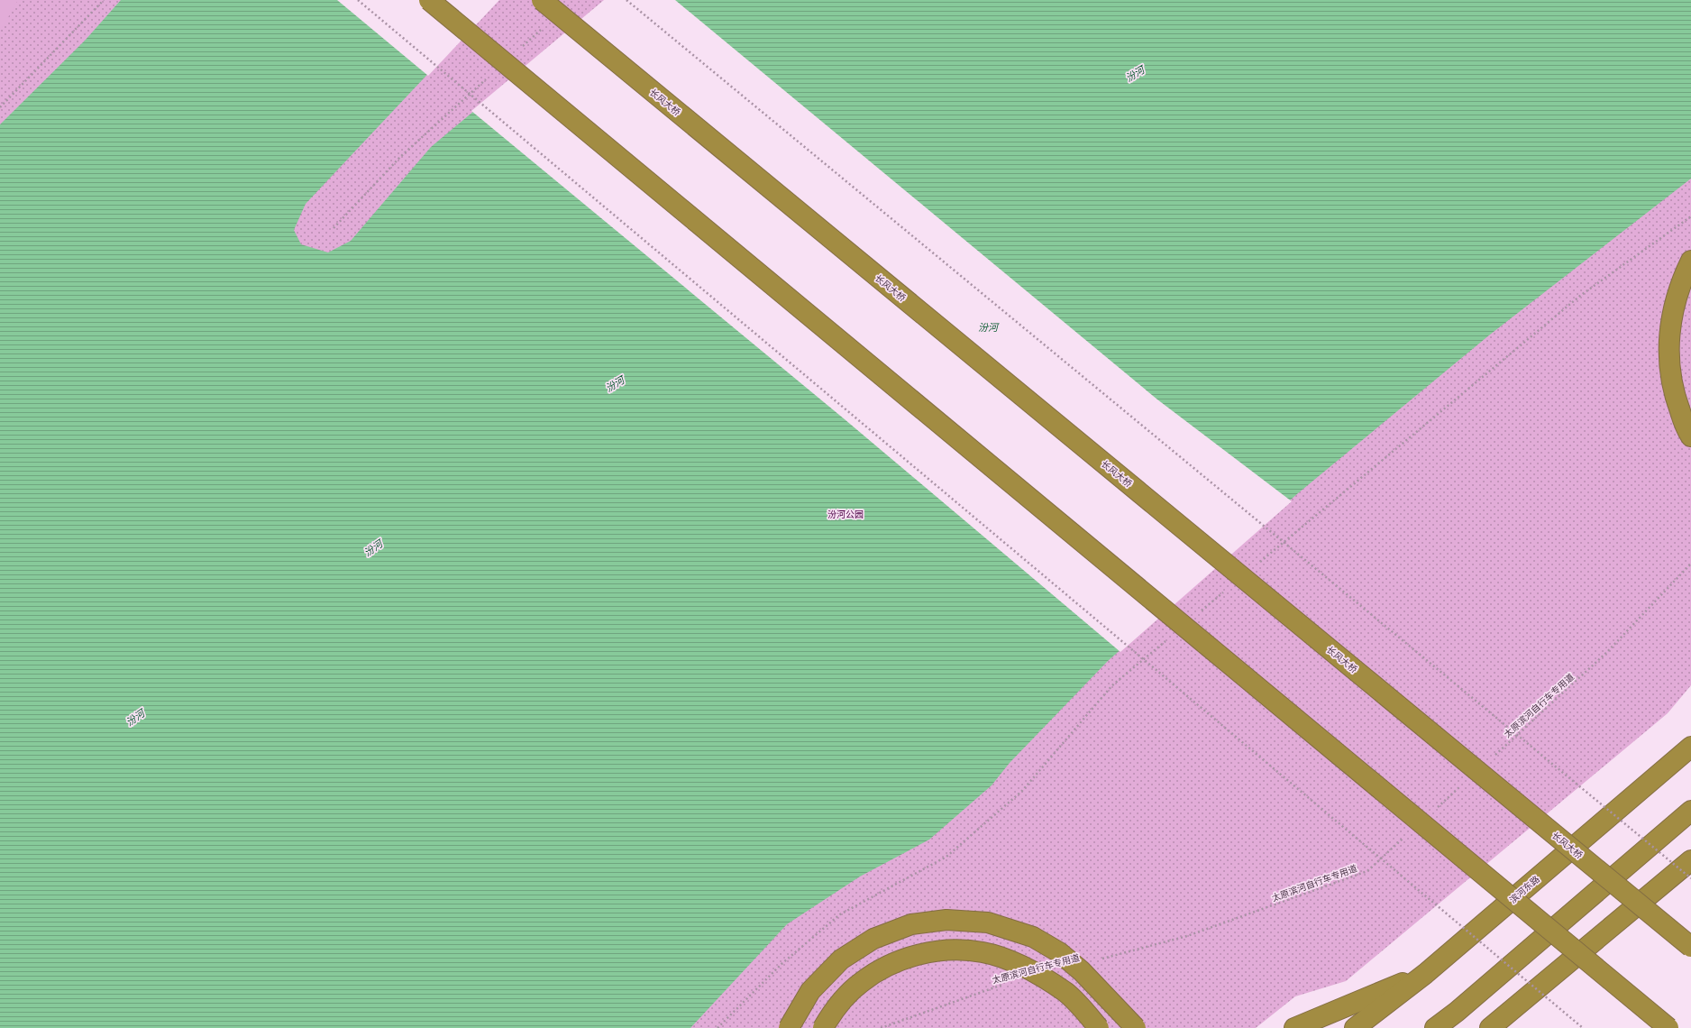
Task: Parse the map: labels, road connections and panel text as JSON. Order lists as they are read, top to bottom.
{
  "streets": {
    "highway": ["长风大桥", "滨河东路"],
    "path": ["太原滨河自行车专用道"]
  },
  "water": ["汾河"],
  "parks": ["汾河公园"]
}
